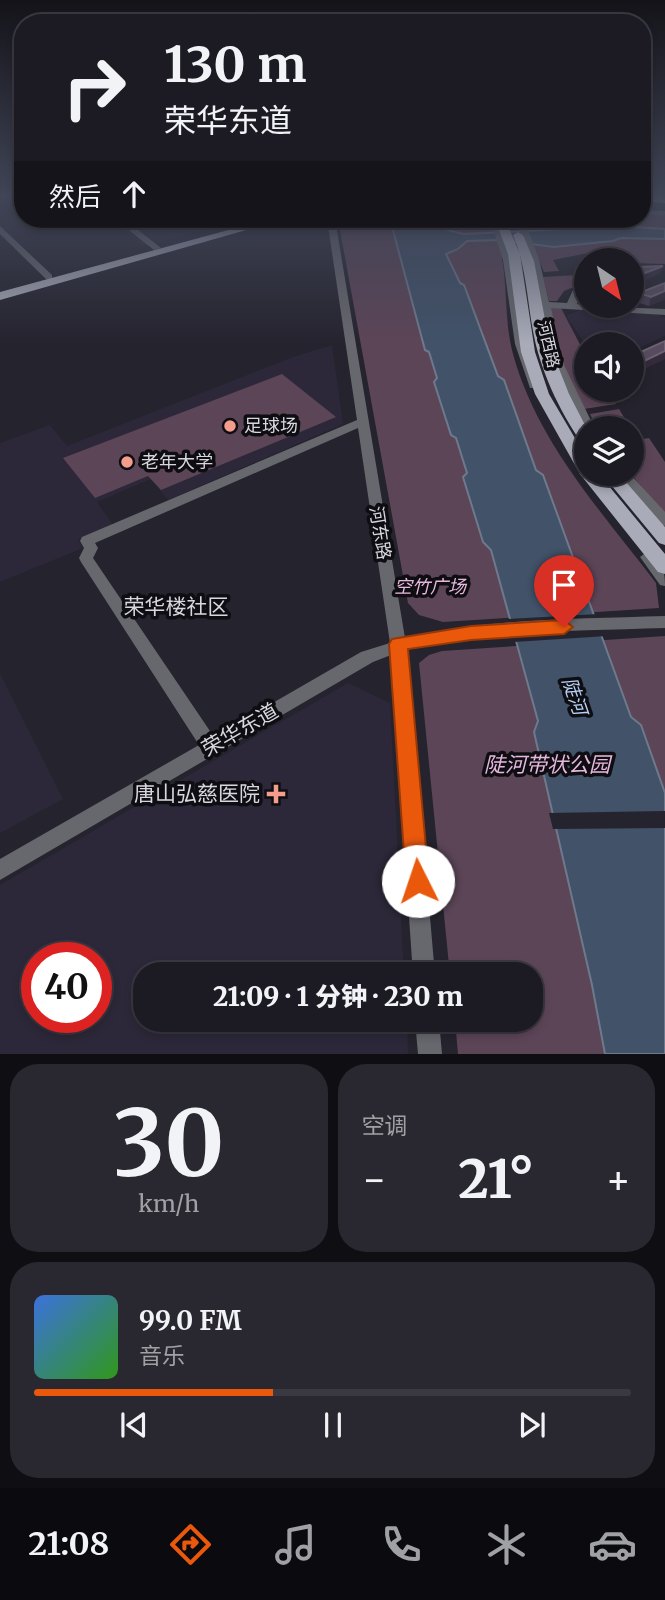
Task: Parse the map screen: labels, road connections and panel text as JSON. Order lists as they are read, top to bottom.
{
  "streets": {
    "main road": ["河西路"],
    "street": ["河东路", "荣华东道"]
  },
  "crossings": [
    ["河东路", "荣华东道"]
  ],
  "districts": ["荣华楼社区"],
  "water": ["陡河"],
  "parks": ["空竹广场", "陡河带状公园"],
  "places": {
    "other": ["足球场", "老年大学"],
    "health": ["唐山弘慈医院"]
  },
  "north": "bottom right",
  "page": {
    "turn": ["130 m", "荣华东道"],
    "then": "然后",
    "limit": "40",
    "trip": "21:09 · 1 分钟 · 230 m",
    "tile": [
      ["30", "km/h"],
      "空调"
    ],
    "heat": ["−", "21°", "+"],
    "song": ["99.0 FM", "音乐"],
    "tabs": "21:08"
  }
}
